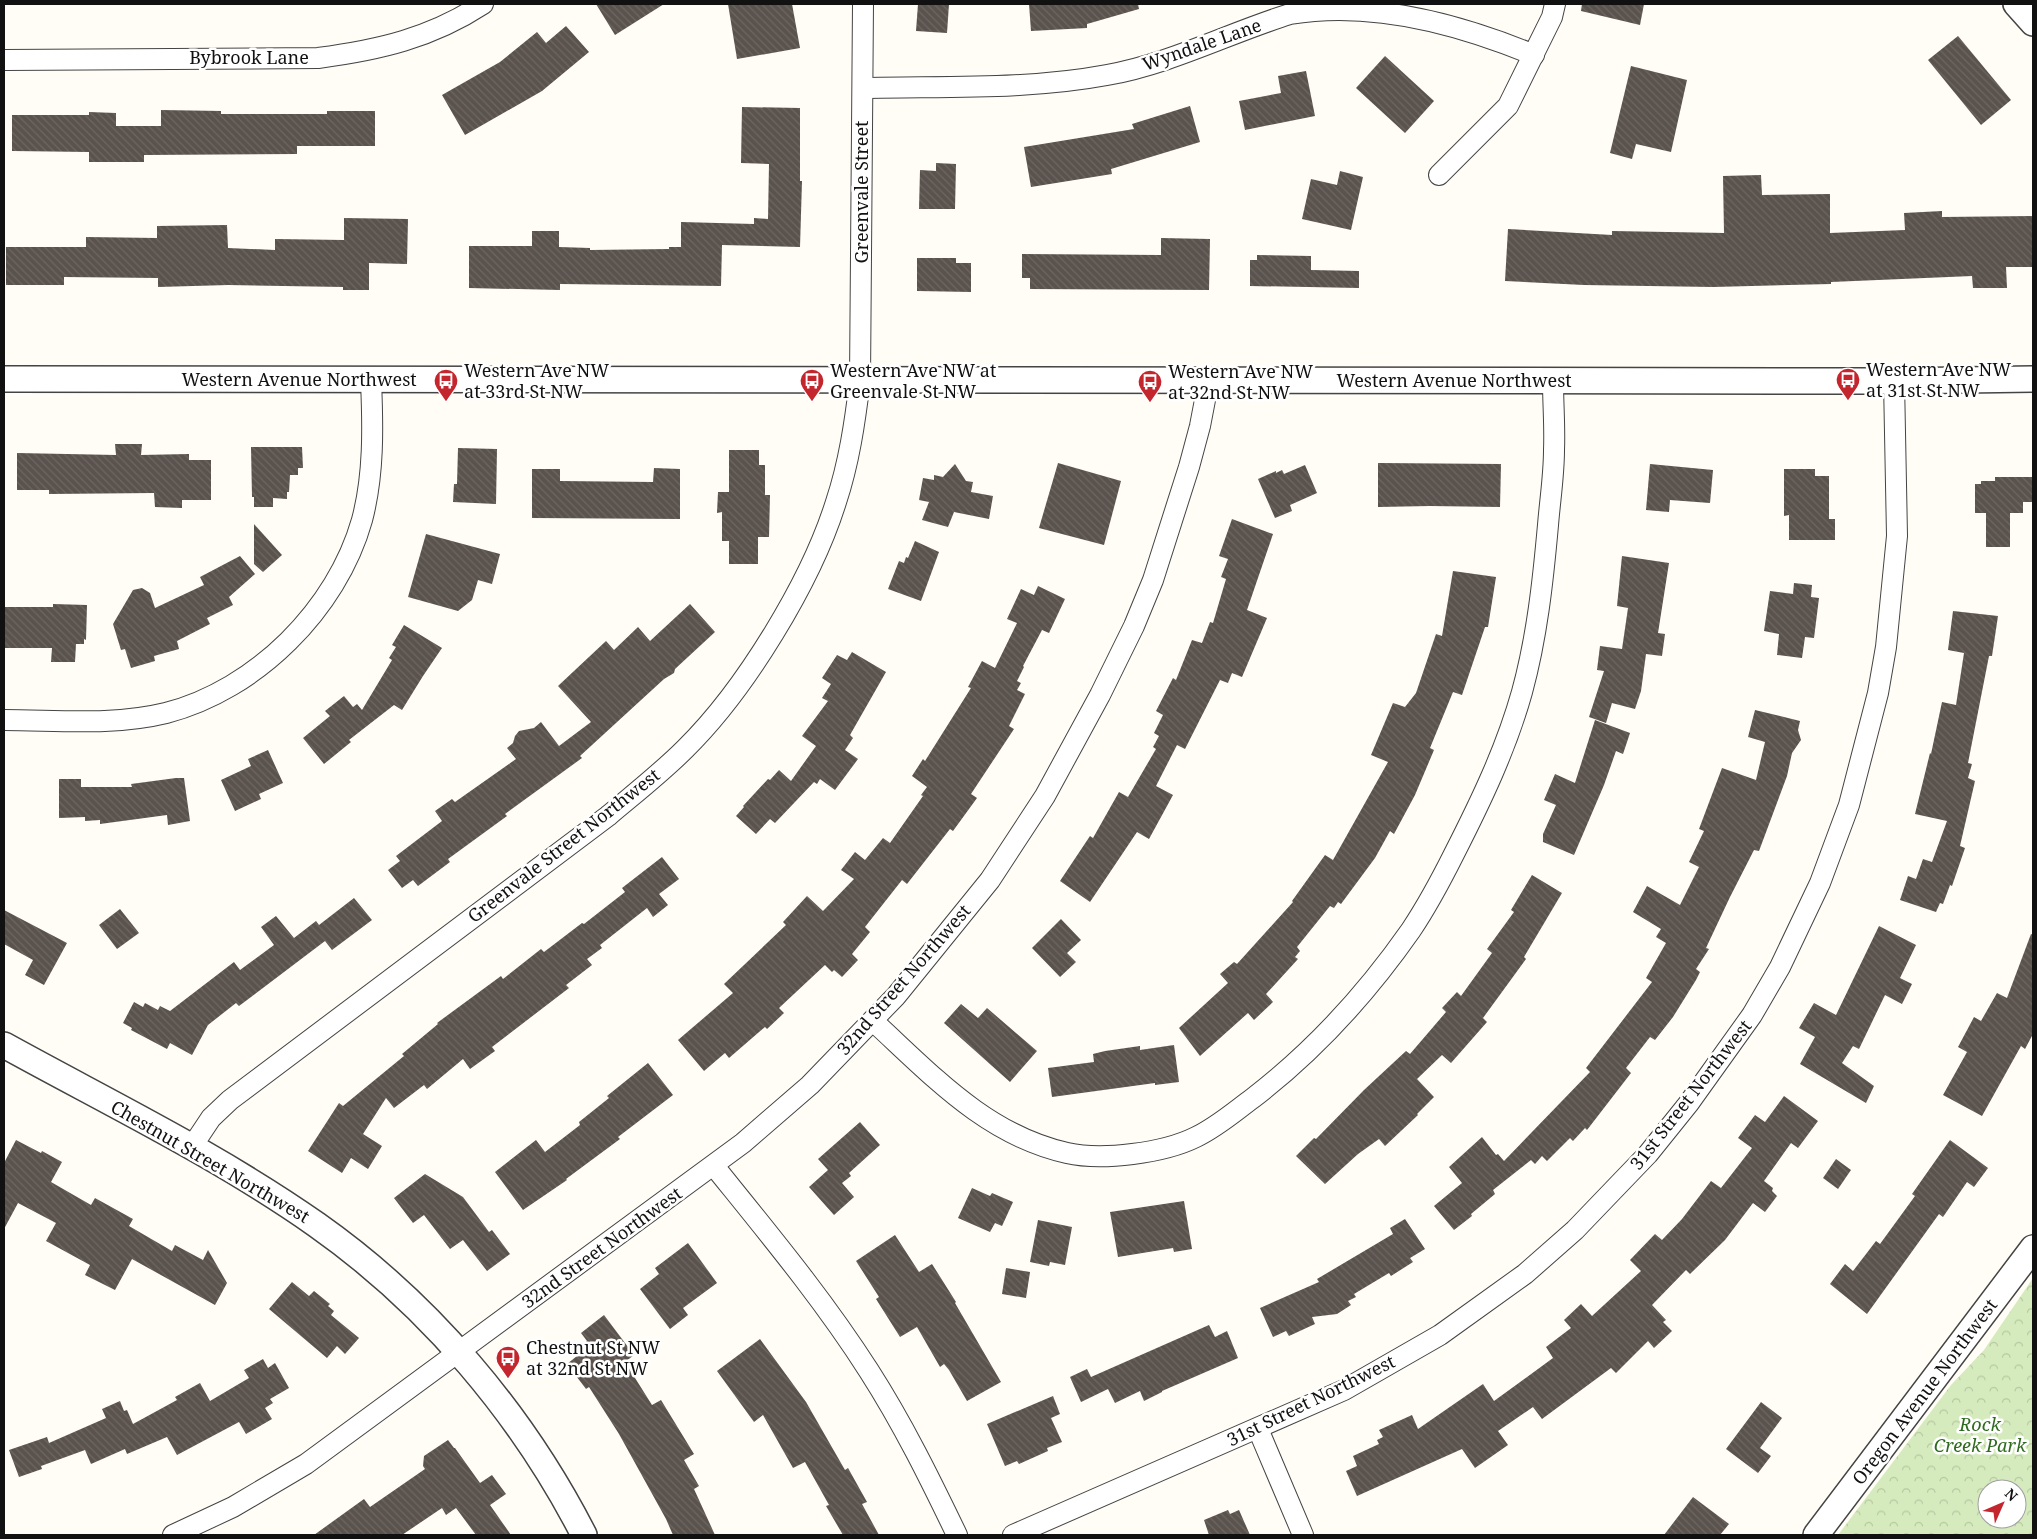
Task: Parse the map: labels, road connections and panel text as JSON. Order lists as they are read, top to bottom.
{
  "streets": {
    "street": [
      "Wyndale Lane",
      "Bybrook Lane",
      "Greenvale Street",
      "Western Avenue Northwest",
      "Greenvale Street Northwest",
      "32nd Street Northwest",
      "31st Street Northwest",
      "Chestnut Street Northwest",
      "Oregon Avenue Northwest"
    ]
  },
  "crossings": [
    ["Wyndale Lane", "Greenvale Street"],
    ["Greenvale Street", "Western Avenue Northwest"],
    ["Greenvale Street", "Greenvale Street Northwest"],
    ["Western Avenue Northwest", "Greenvale Street Northwest"],
    ["Western Avenue Northwest", "32nd Street Northwest"],
    ["Western Avenue Northwest", "31st Street Northwest"],
    ["Greenvale Street Northwest", "Chestnut Street Northwest"],
    ["32nd Street Northwest", "Chestnut Street Northwest"]
  ],
  "parks": ["Rock Creek Park"],
  "places": {
    "bus stop": [
      "Western Ave NW at 31st St NW",
      "Western Ave NW at 33rd St NW",
      "Western Ave NW at Greenvale St NW",
      "Western Ave NW at 32nd St NW",
      "Chestnut St NW at 32nd St NW"
    ]
  },
  "north": "top right"
}
